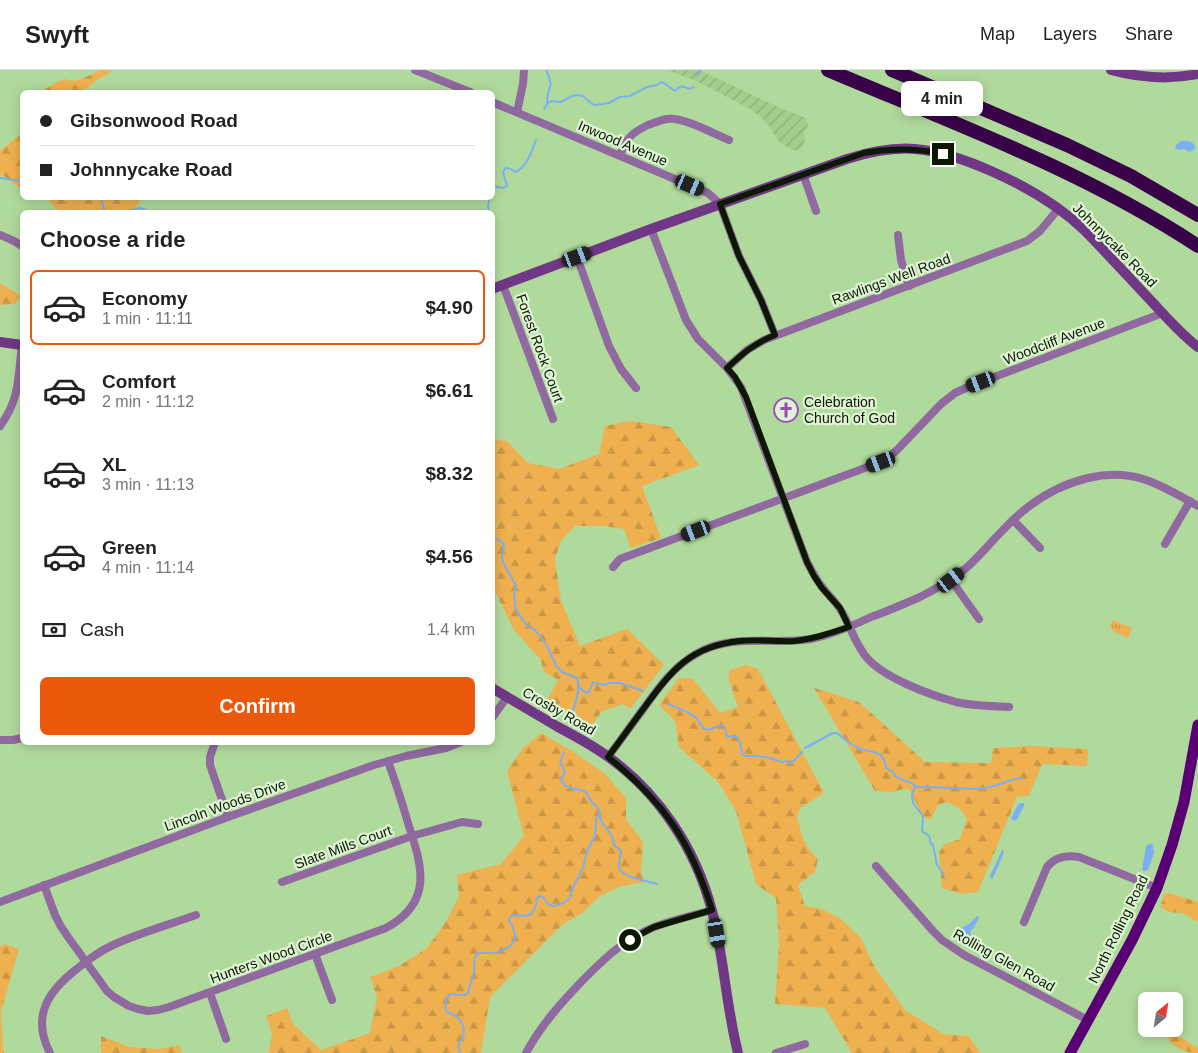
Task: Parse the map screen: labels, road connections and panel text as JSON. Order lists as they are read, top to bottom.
{
  "streets": {
    "main road": ["North Rolling Road"],
    "street": [
      "Inwood Avenue",
      "Johnnycake Road",
      "Rawlings Well Road",
      "Woodcliff Avenue",
      "Forest Rock Court",
      "Crosby Road",
      "Lincoln Woods Drive",
      "Slate Mills Court",
      "Hunters Wood Circle",
      "Rolling Glen Road"
    ]
  },
  "crossings": [
    ["Inwood Avenue", "Johnnycake Road"],
    ["Johnnycake Road", "Rawlings Well Road"],
    ["Johnnycake Road", "Woodcliff Avenue"],
    ["Johnnycake Road", "Forest Rock Court"],
    ["Lincoln Woods Drive", "Hunters Wood Circle"],
    ["Slate Mills Court", "Hunters Wood Circle"],
    ["North Rolling Road", "Rolling Glen Road"]
  ],
  "places": {
    "church": ["Celebration Church of God"]
  },
  "north": "top right",
  "page": {
    "header": "Swyft",
    "nav": ["Map", "Layers", "Share"],
    "bubble": "4 min",
    "banner": ["Gibsonwood Road", "Johnnycake Road"],
    "heading": "Choose a ride",
    "list": [
      {
        "name": "Economy",
        "note": "1 min · 11:11",
        "value": "$4.90"
      },
      {
        "name": "Comfort",
        "note": "2 min · 11:12",
        "value": "$6.61"
      },
      {
        "name": "XL",
        "note": "3 min · 11:13",
        "value": "$8.32"
      },
      {
        "name": "Green",
        "note": "4 min · 11:14",
        "value": "$4.56"
      }
    ],
    "pay": ["Cash", "1.4 km"],
    "buttons": "Confirm"
  }
}
